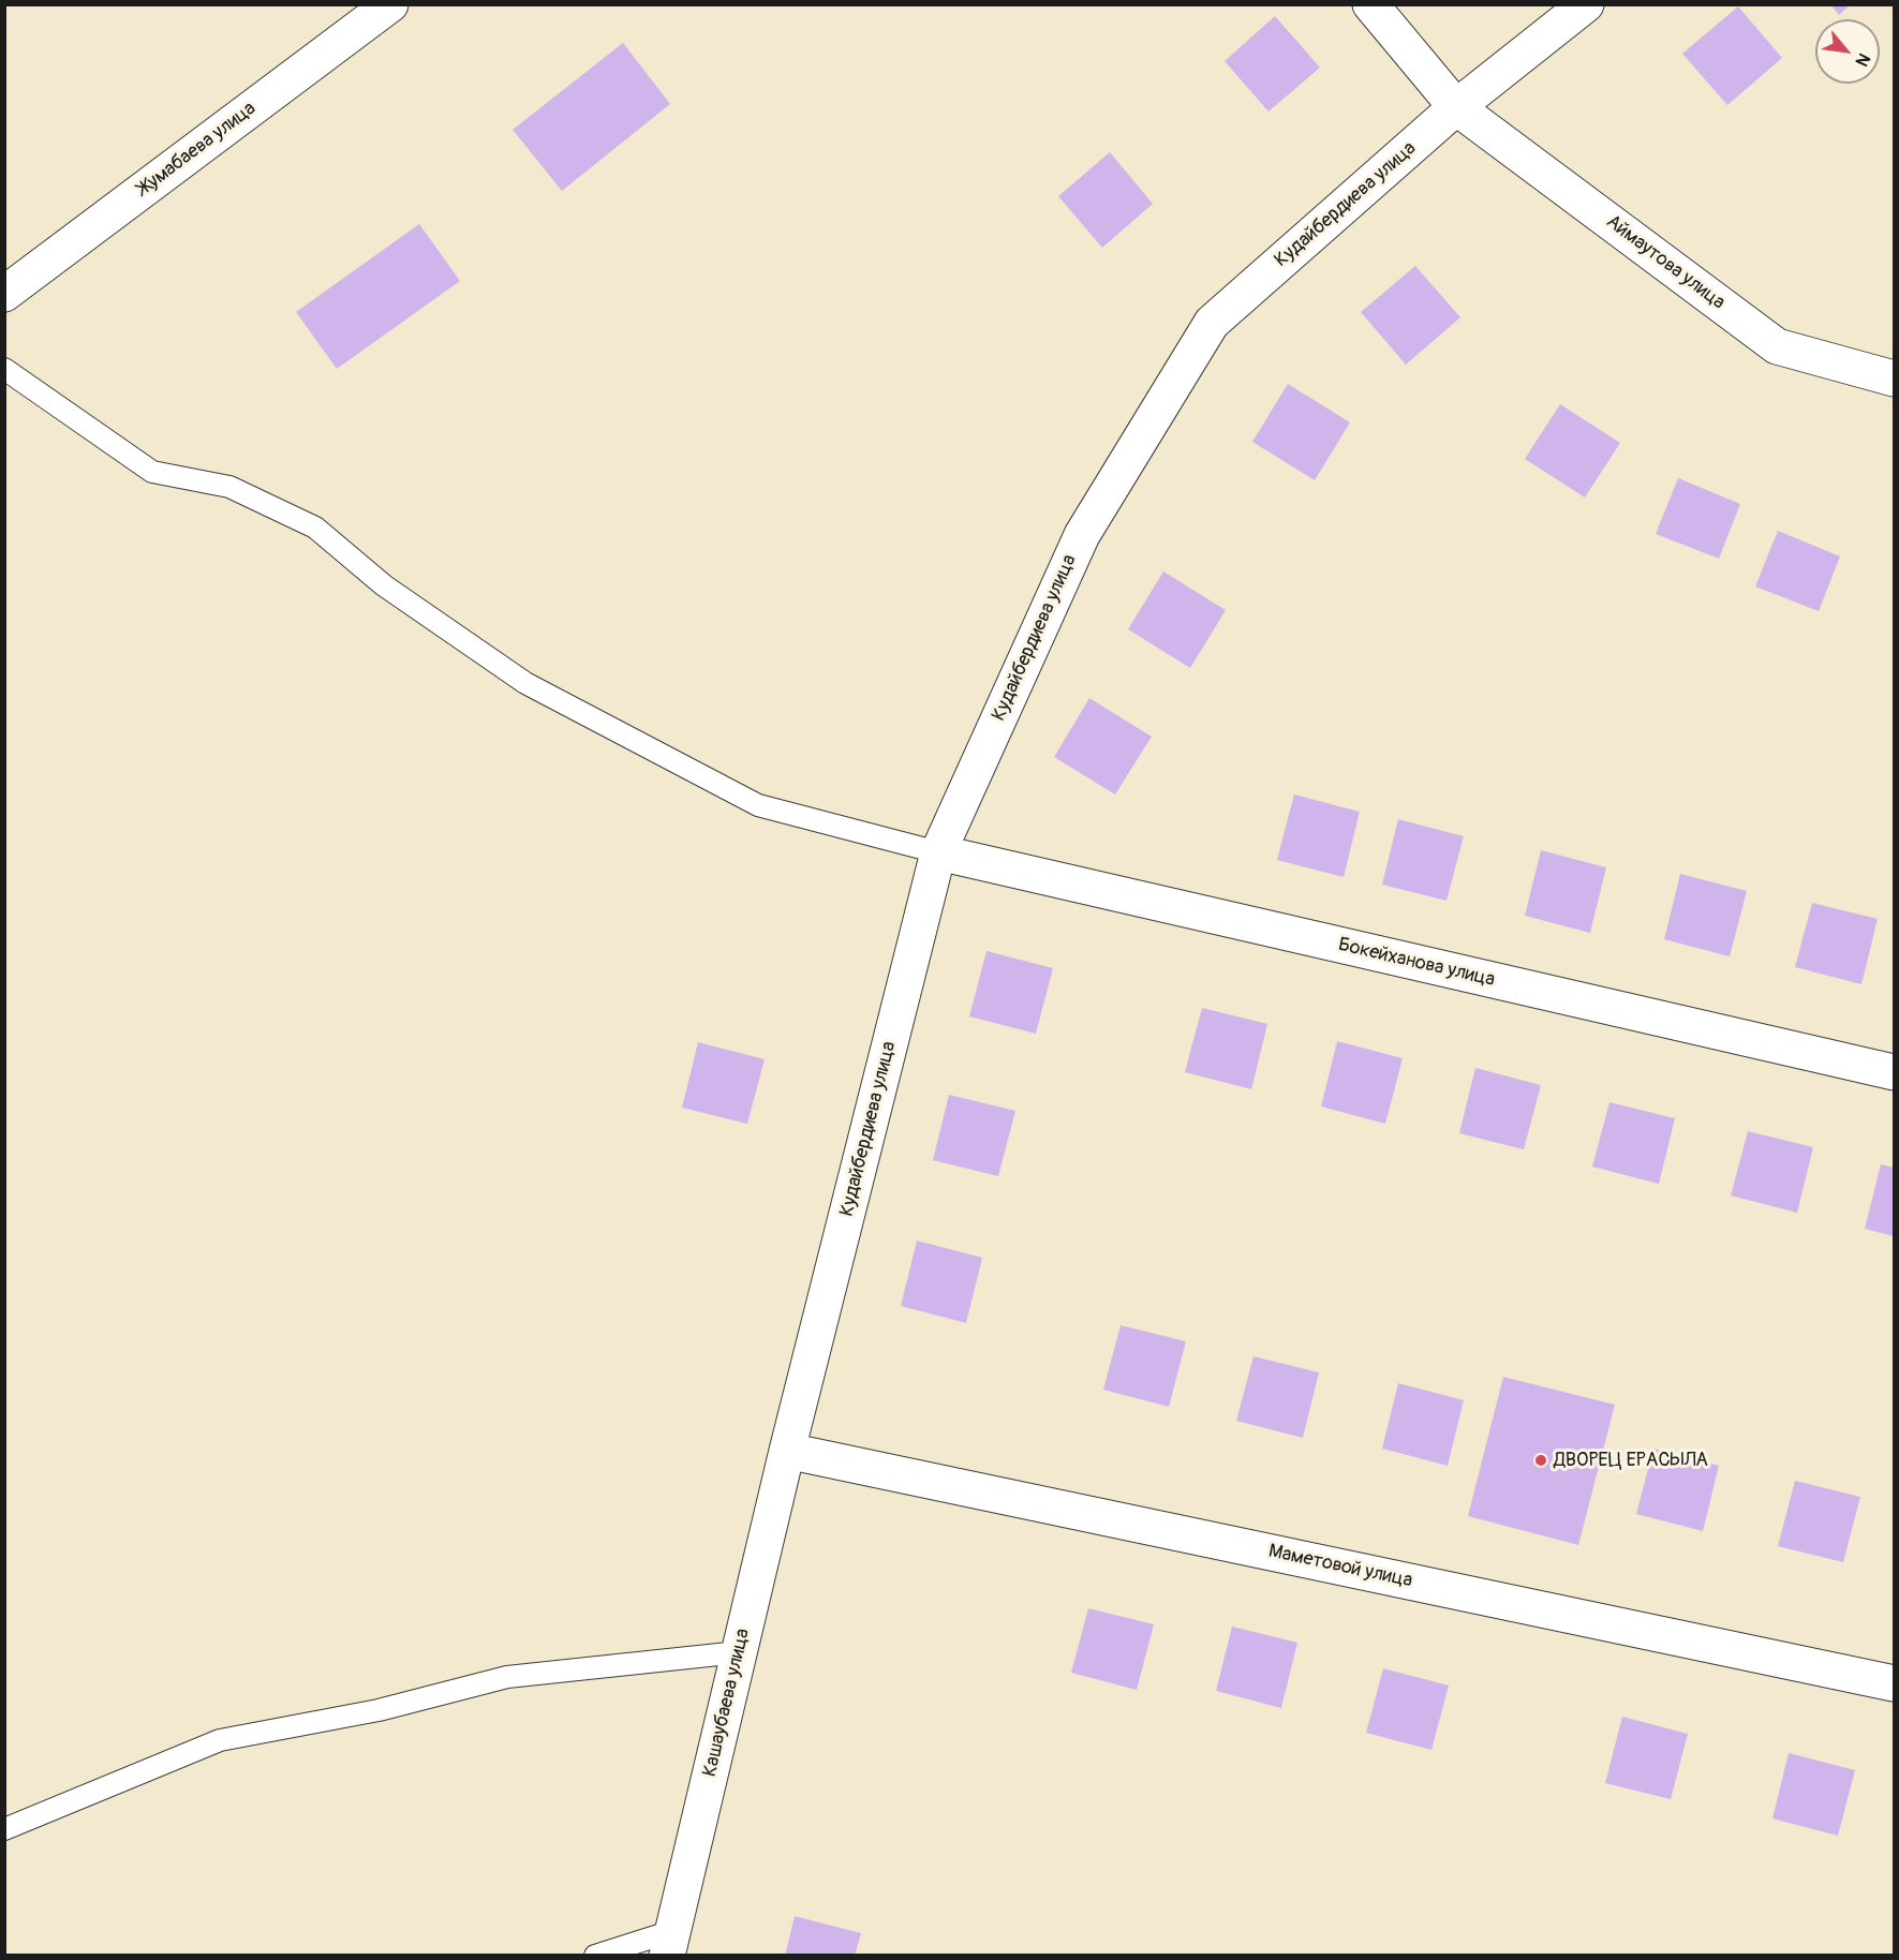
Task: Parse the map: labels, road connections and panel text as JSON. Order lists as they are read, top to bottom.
{
  "streets": {
    "street": [
      "Жумабаева улица",
      "Кудайбердиева улица",
      "Аймаутова улица",
      "Бокейханова улица",
      "Маметовой улица",
      "Кашаубаева улица"
    ]
  },
  "crossings": [
    ["Кудайбердиева улица", "Аймаутова улица"],
    ["Кудайбердиева улица", "Бокейханова улица"],
    ["Кудайбердиева улица", "Маметовой улица"],
    ["Кудайбердиева улица", "Кашаубаева улица"],
    ["Маметовой улица", "Кашаубаева улица"]
  ],
  "places": ["ДВОРЕЦ ЕРАСЫЛА"],
  "north": "bottom right"
}
